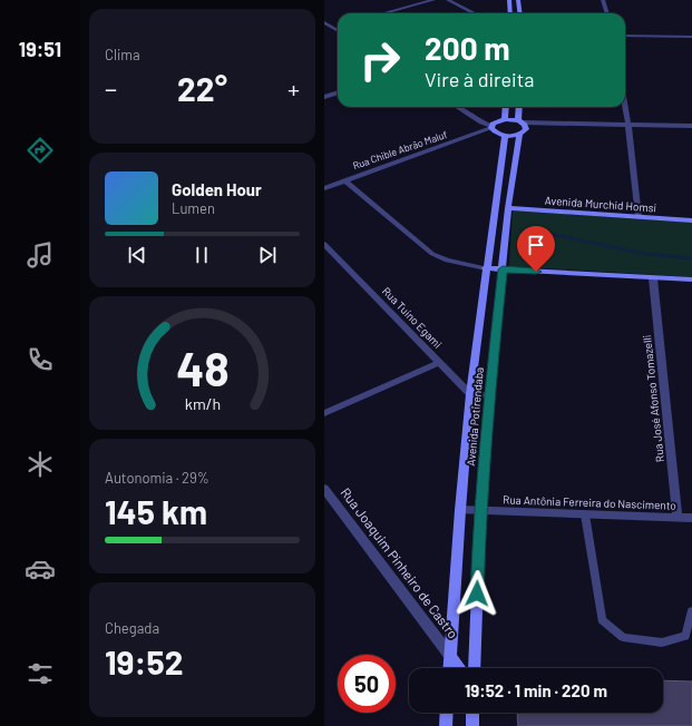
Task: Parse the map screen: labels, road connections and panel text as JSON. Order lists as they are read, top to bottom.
{
  "streets": {
    "main road": ["Avenida Murchid Homsi", "Avenida Potirendaba"],
    "street": [
      "Rua Chible Abrão Maluf",
      "Rua Tuino Egami",
      "Rua José Afonso Tomazelli",
      "Rua Antônia Ferreira do Nascimento",
      "Rua Joaquim Pinheiro de Castro"
    ]
  },
  "crossings": [
    ["Rua Chible Abrão Maluf", "Avenida Potirendaba"],
    ["Avenida Murchid Homsi", "Avenida Potirendaba"],
    ["Rua Tuino Egami", "Avenida Potirendaba"],
    ["Rua José Afonso Tomazelli", "Rua Antônia Ferreira do Nascimento"],
    ["Avenida Potirendaba", "Rua Antônia Ferreira do Nascimento"],
    ["Avenida Potirendaba", "Rua Joaquim Pinheiro de Castro"]
  ],
  "page": {
    "tabs": "19:51",
    "tile": [
      "Clima",
      ["Autonomia · 29%", "145 km"],
      ["Chegada", "19:52"]
    ],
    "turn": ["200 m", "Vire à direita"],
    "heat": ["−", "22°", "+"],
    "song": ["Golden Hour", "Lumen"],
    "limit": "50",
    "trip": "19:52 · 1 min · 220 m",
    "gauge": ["48", "km/h"]
  }
}
